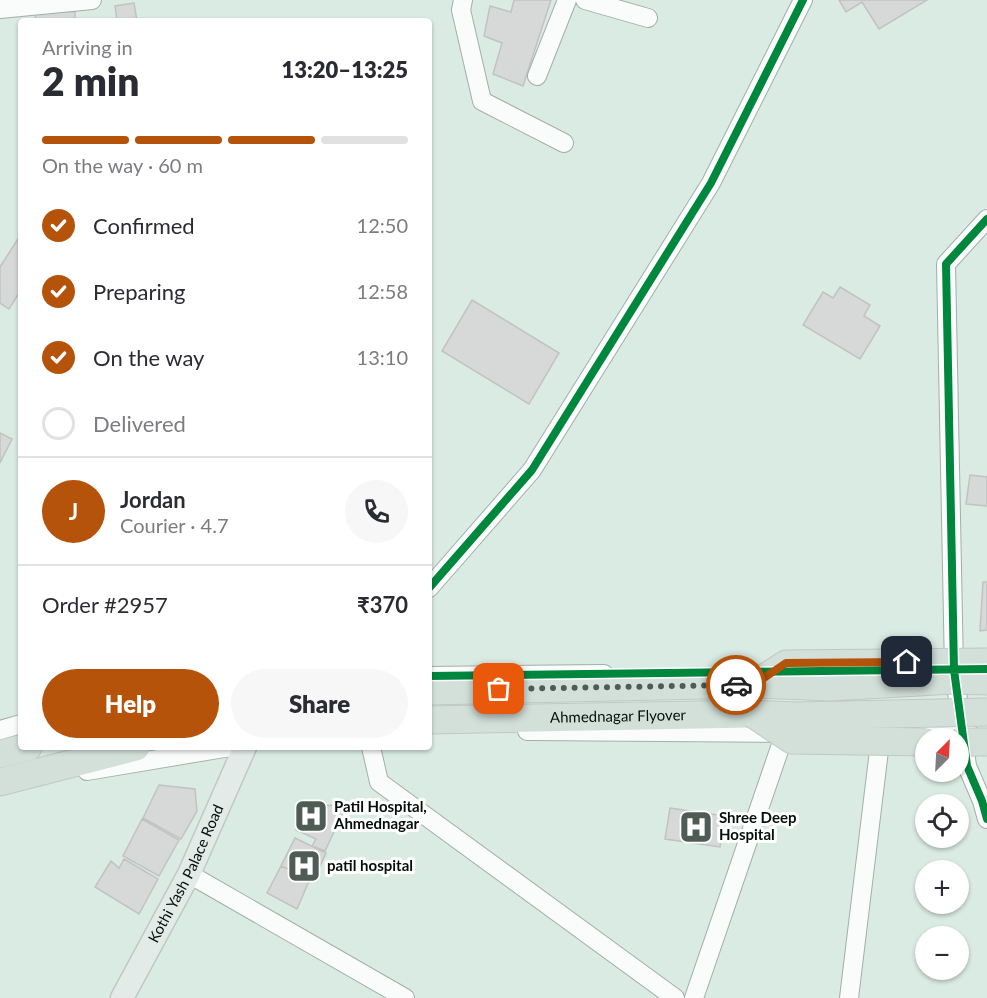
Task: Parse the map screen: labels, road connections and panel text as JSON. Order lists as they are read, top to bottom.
{
  "streets": {
    "highway": ["Ahmednagar Flyover"],
    "main road": ["Kothi Yash Palace Road"]
  },
  "places": {
    "hospital": ["Patil Hospital, Ahmednagar", "Shree Deep Hospital", "patil hospital"]
  },
  "north": "top right",
  "page": {
    "heading": ["2 min", "Arriving in", "13:20–13:25"],
    "panel": [
      "Jordan",
      "Courier · 4.7",
      "Order #2957",
      "₹370"
    ],
    "bar": "On the way · 60 m",
    "list": [
      ["Confirmed", "12:50"],
      ["Preparing", "12:58"],
      ["On the way", "13:10"],
      "Delivered"
    ],
    "round": "J",
    "buttons": ["Help", "Share"],
    "map_buttons": ["+", "−"]
  }
}
